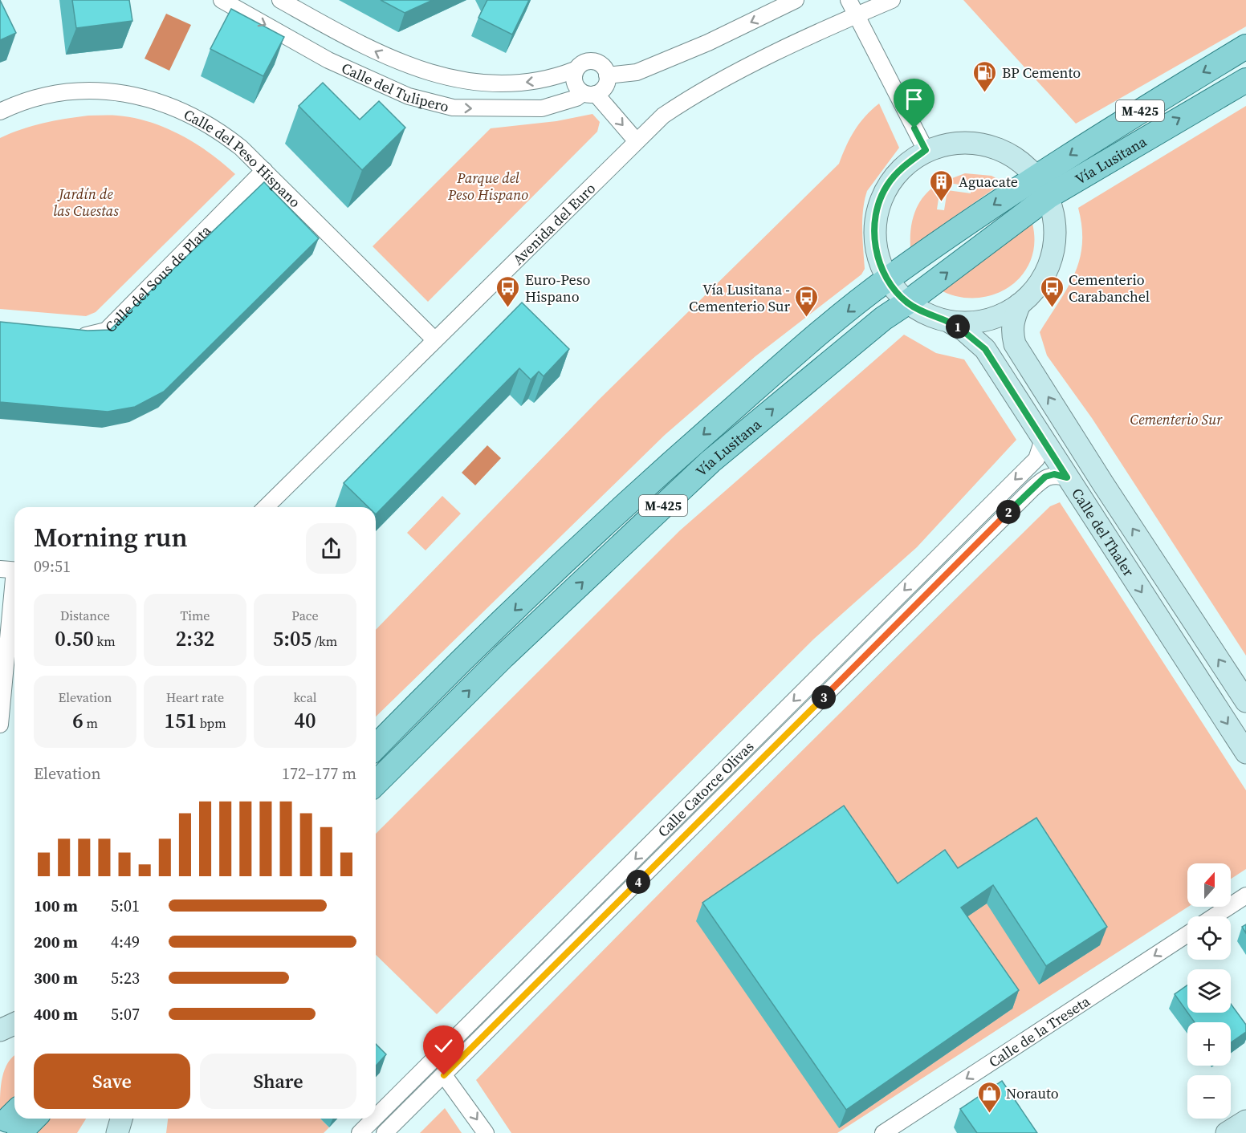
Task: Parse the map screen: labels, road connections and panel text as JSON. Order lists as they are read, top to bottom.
{
  "streets": {
    "main road": ["M-425", "Vía Lusitana"],
    "street": [
      "Calle del Tulipero",
      "Calle del Peso Hispano",
      "Avenida del Euro",
      "Calle del Sous de Plata",
      "Calle del Thaler",
      "Calle Catorce Olivas",
      "Calle de la Treseta"
    ]
  },
  "crossings": [
    ["M-425", "Vía Lusitana"],
    ["Calle del Peso Hispano", "Avenida del Euro"],
    ["Calle del Peso Hispano", "Calle del Sous de Plata"],
    ["Calle del Thaler", "Calle Catorce Olivas"]
  ],
  "one_way": ["Calle de la Treseta"],
  "parks": ["Parque del Peso Hispano", "Jardín de las Cuestas", "Cementerio Sur"],
  "places": {
    "fuel station": ["BP Cemento"],
    "building": ["Aguacate"],
    "bus stop": ["Euro-Peso Hispano", "Cementerio Carabanchel", "Vía Lusitana - Cementerio Sur"],
    "shop": ["Norauto"]
  },
  "north": "top",
  "page": {
    "pins": [
      "1",
      "2",
      "3",
      "4"
    ],
    "heading": ["Morning run", "09:51"],
    "stats": [
      ["Distance", "0.50 km"],
      ["Time", "2:32"],
      ["Pace", "5:05 /km"],
      ["Elevation", "6 m"],
      ["Heart rate", "151 bpm"],
      ["kcal", "40"]
    ],
    "chart": ["Elevation", "172–177 m"],
    "map_buttons": ["+", "−"],
    "list": [
      {
        "name": "100 m",
        "note": "5:01"
      },
      {
        "name": "200 m",
        "note": "4:49"
      },
      {
        "name": "300 m",
        "note": "5:23"
      },
      {
        "name": "400 m",
        "note": "5:07"
      }
    ],
    "buttons": ["Save", "Share"]
  }
}
